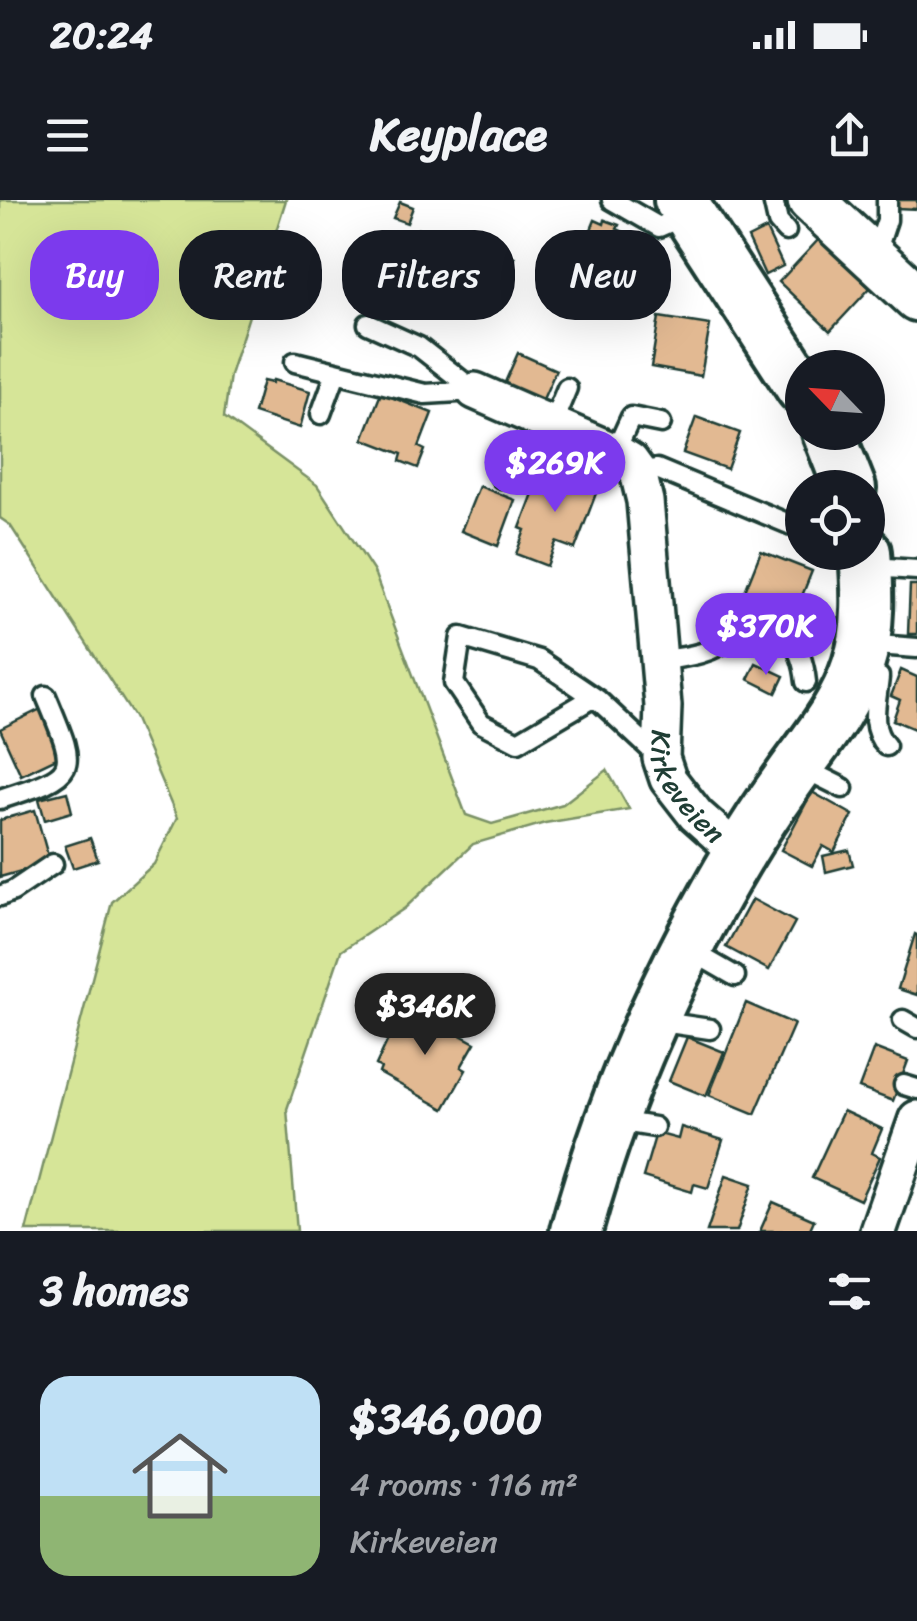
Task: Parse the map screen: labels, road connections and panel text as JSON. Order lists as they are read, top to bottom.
{
  "streets": {
    "main road": ["Kirkeveien"]
  },
  "north": "top left",
  "page": {
    "status": "20:24",
    "header": "Keyplace",
    "chip": [
      "Buy",
      "Rent",
      "Filters",
      "New"
    ],
    "price": ["$269K", "$370K", "$346K"],
    "heading": "3 homes",
    "list": [
      {
        "name": "$346,000",
        "note": "4 rooms · 116 m² · Kirkeveien"
      }
    ]
  }
}
